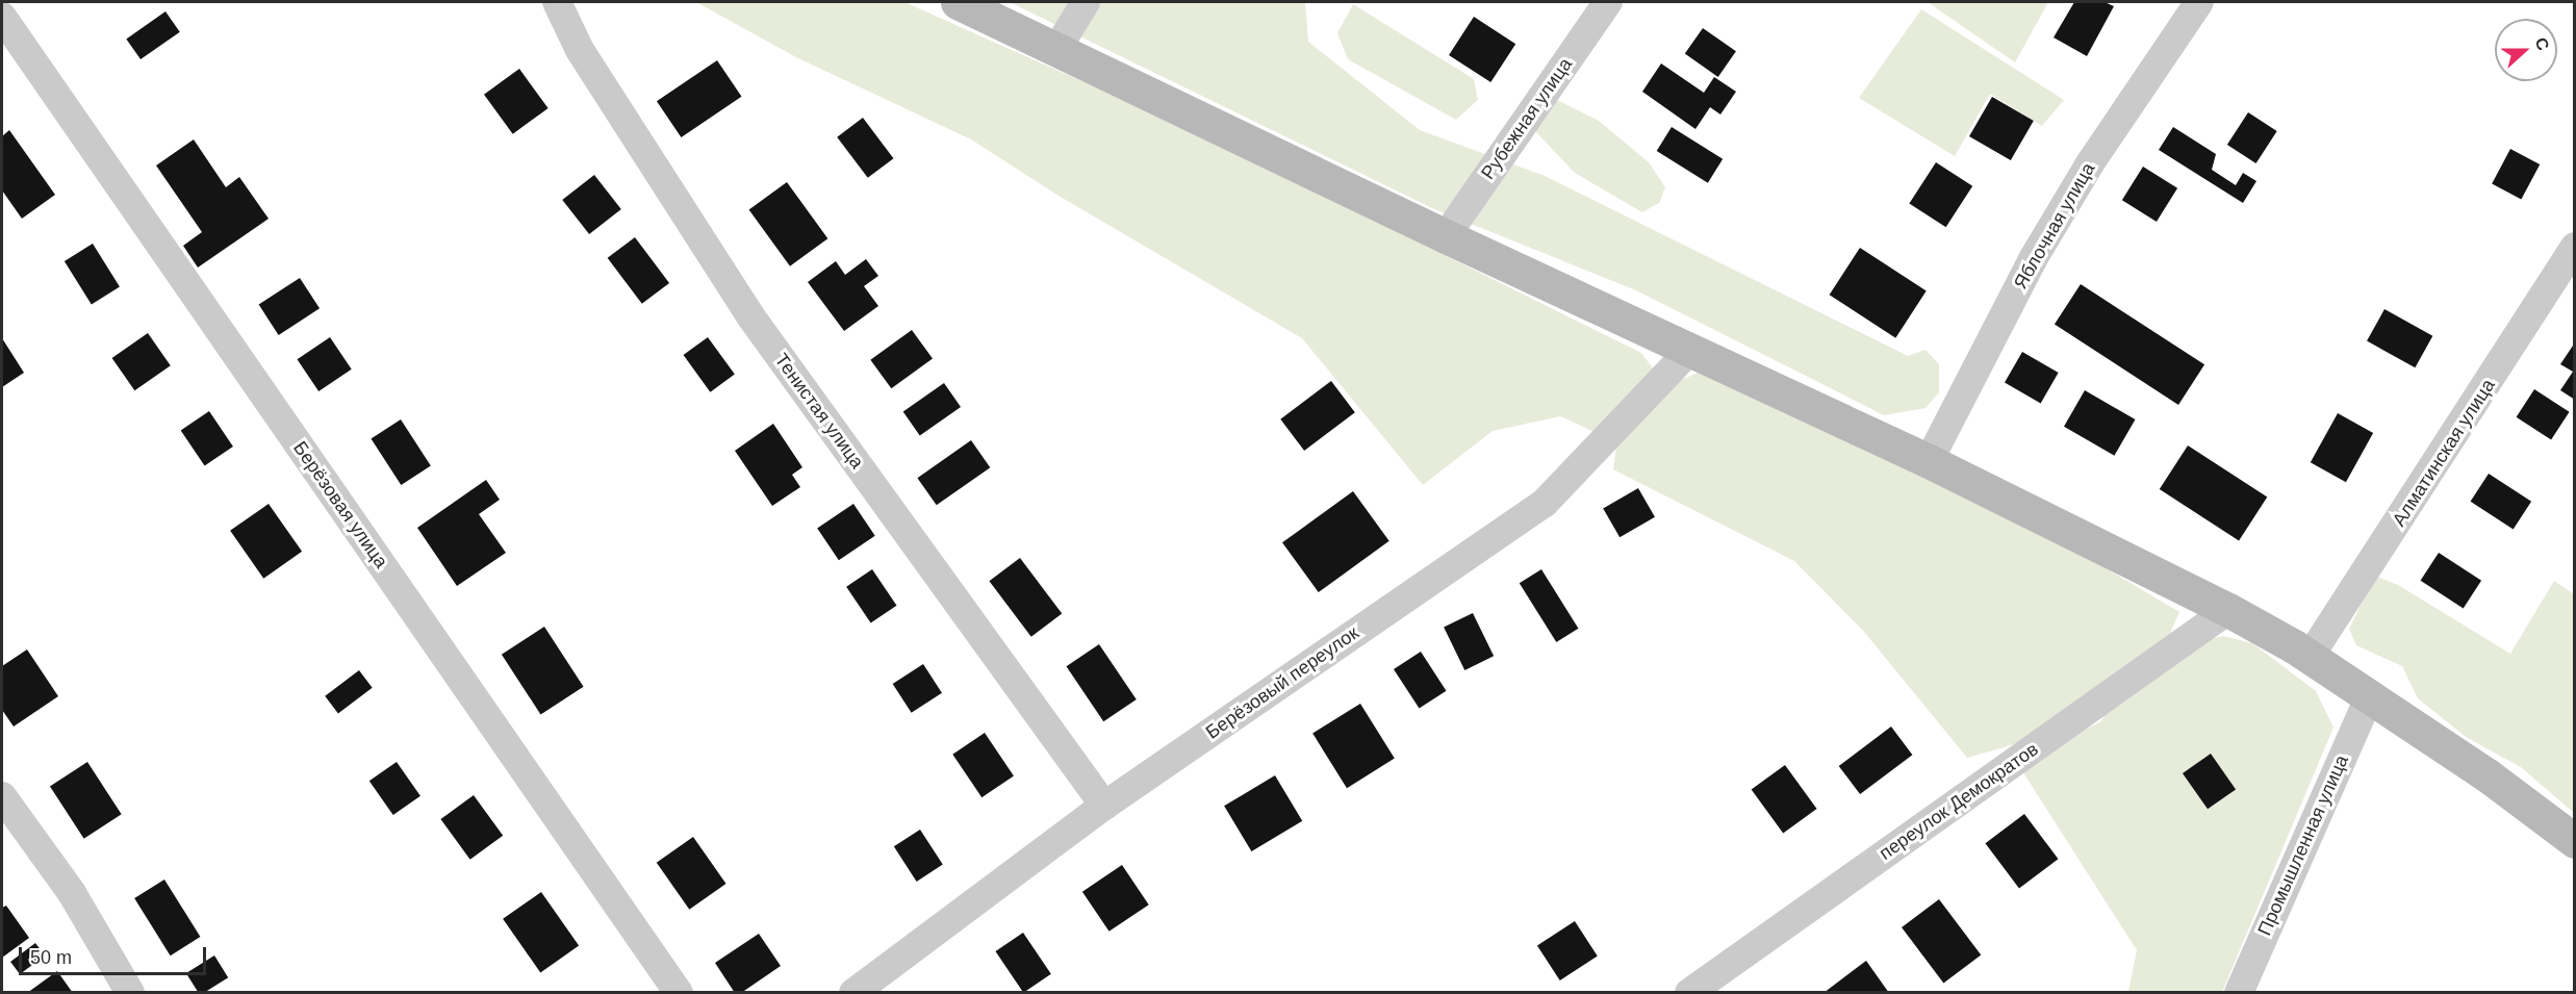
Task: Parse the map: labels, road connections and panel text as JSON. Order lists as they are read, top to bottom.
{
  "streets": {
    "street": [
      "Рубежная улица",
      "Яблочная улица",
      "Тенистая улица",
      "Алматинская улица",
      "Берёзовая улица",
      "Берёзовый переулок",
      "переулок Демократов",
      "Промышленная улица"
    ]
  },
  "crossings": [
    ["Тенистая улица", "Берёзовый переулок"]
  ],
  "scale_bar": "50 m",
  "north": "right"
}
